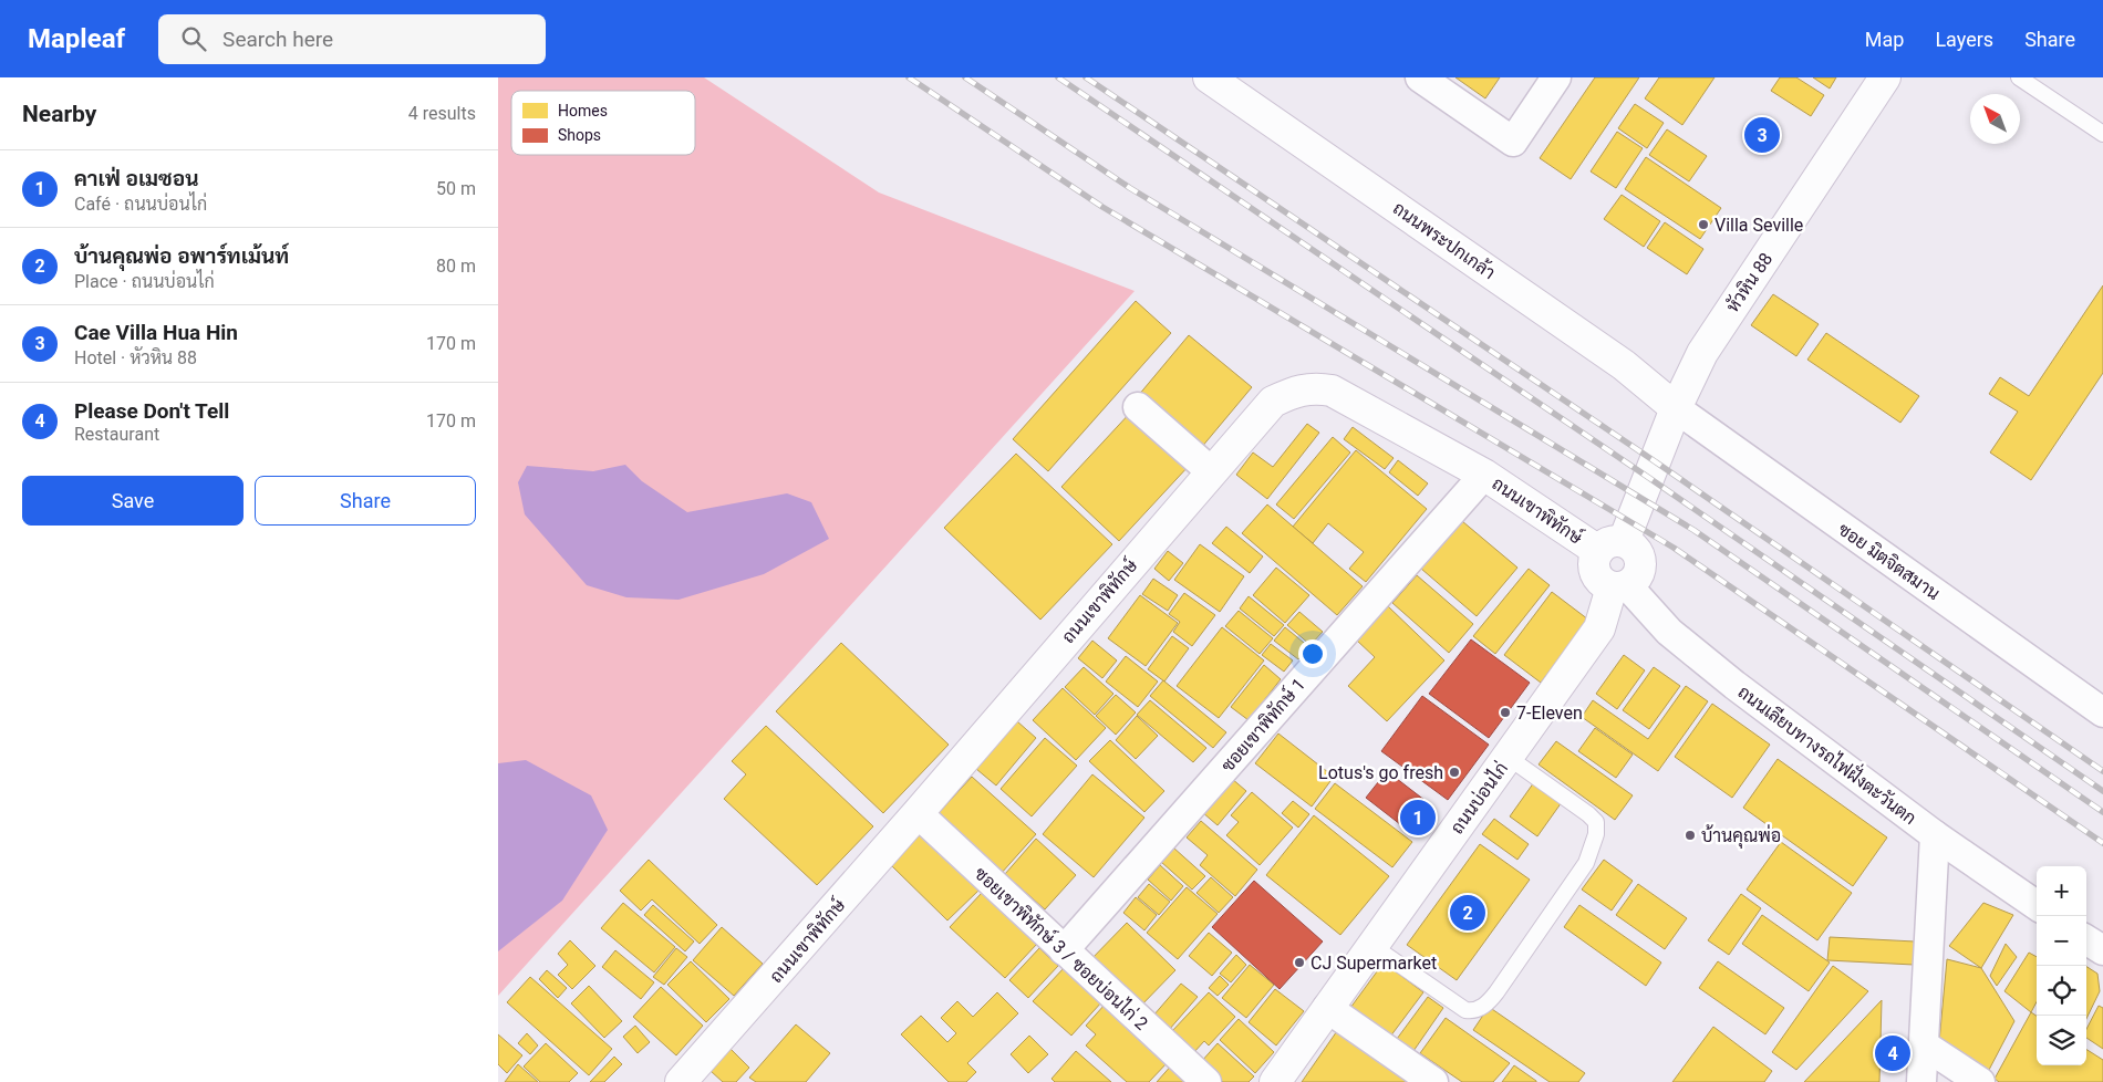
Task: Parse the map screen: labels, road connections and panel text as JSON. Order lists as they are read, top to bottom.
{
  "streets": {
    "street": [
      "ถนนพระปกเกล้า",
      "หัวหิน 88",
      "ถนนเขาพิทักษ์",
      "ซอย มิตจิตสมาน",
      "ซอยเขาพิทักษ์ 1",
      "ถนนเลียบทางรถไฟฝั่งตะวันตก",
      "ถนนบ่อนไก่",
      "ซอยเขาพิทักษ์ 3 / ซอยบ่อนไก่ 2"
    ]
  },
  "crossings": [
    ["ถนนพระปกเกล้า", "หัวหิน 88"],
    ["ถนนพระปกเกล้า", "ซอย มิตจิตสมาน"],
    ["หัวหิน 88", "ถนนเขาพิทักษ์"],
    ["หัวหิน 88", "ซอย มิตจิตสมาน"],
    ["หัวหิน 88", "ถนนเลียบทางรถไฟฝั่งตะวันตก"],
    ["หัวหิน 88", "ถนนบ่อนไก่"],
    ["ถนนเขาพิทักษ์", "ซอยเขาพิทักษ์ 1"],
    ["ถนนเขาพิทักษ์", "ถนนเลียบทางรถไฟฝั่งตะวันตก"],
    ["ถนนเขาพิทักษ์", "ถนนบ่อนไก่"],
    ["ถนนเขาพิทักษ์", "ซอยเขาพิทักษ์ 3 / ซอยบ่อนไก่ 2"],
    ["ซอยเขาพิทักษ์ 1", "ซอยเขาพิทักษ์ 3 / ซอยบ่อนไก่ 2"],
    ["ถนนเลียบทางรถไฟฝั่งตะวันตก", "ถนนบ่อนไก่"]
  ],
  "places": [
    "Villa Seville",
    "7-Eleven",
    "Lotus's go fresh",
    "บ้านคุณพ่อ",
    "CJ Supermarket"
  ],
  "legend": ["Homes", "Shops"],
  "north": "top left",
  "page": {
    "header": "Mapleaf",
    "search": "Search here",
    "nav": ["Map", "Layers", "Share"],
    "heading": ["Nearby", "4 results"],
    "pins": [
      "3",
      "1",
      "2",
      "4"
    ],
    "list": [
      {
        "mark": "1",
        "name": "คาเฟ่ อเมซอน",
        "note": "Café · ถนนบ่อนไก่",
        "value": "50 m"
      },
      {
        "mark": "2",
        "name": "บ้านคุณพ่อ อพาร์ทเม้นท์",
        "note": "Place · ถนนบ่อนไก่",
        "value": "80 m"
      },
      {
        "mark": "3",
        "name": "Cae Villa Hua Hin",
        "note": "Hotel · หัวหิน 88",
        "value": "170 m"
      },
      {
        "mark": "4",
        "name": "Please Don't Tell",
        "note": "Restaurant",
        "value": "170 m"
      }
    ],
    "buttons": ["Save", "Share"],
    "map_buttons": ["+", "−"]
  }
}
